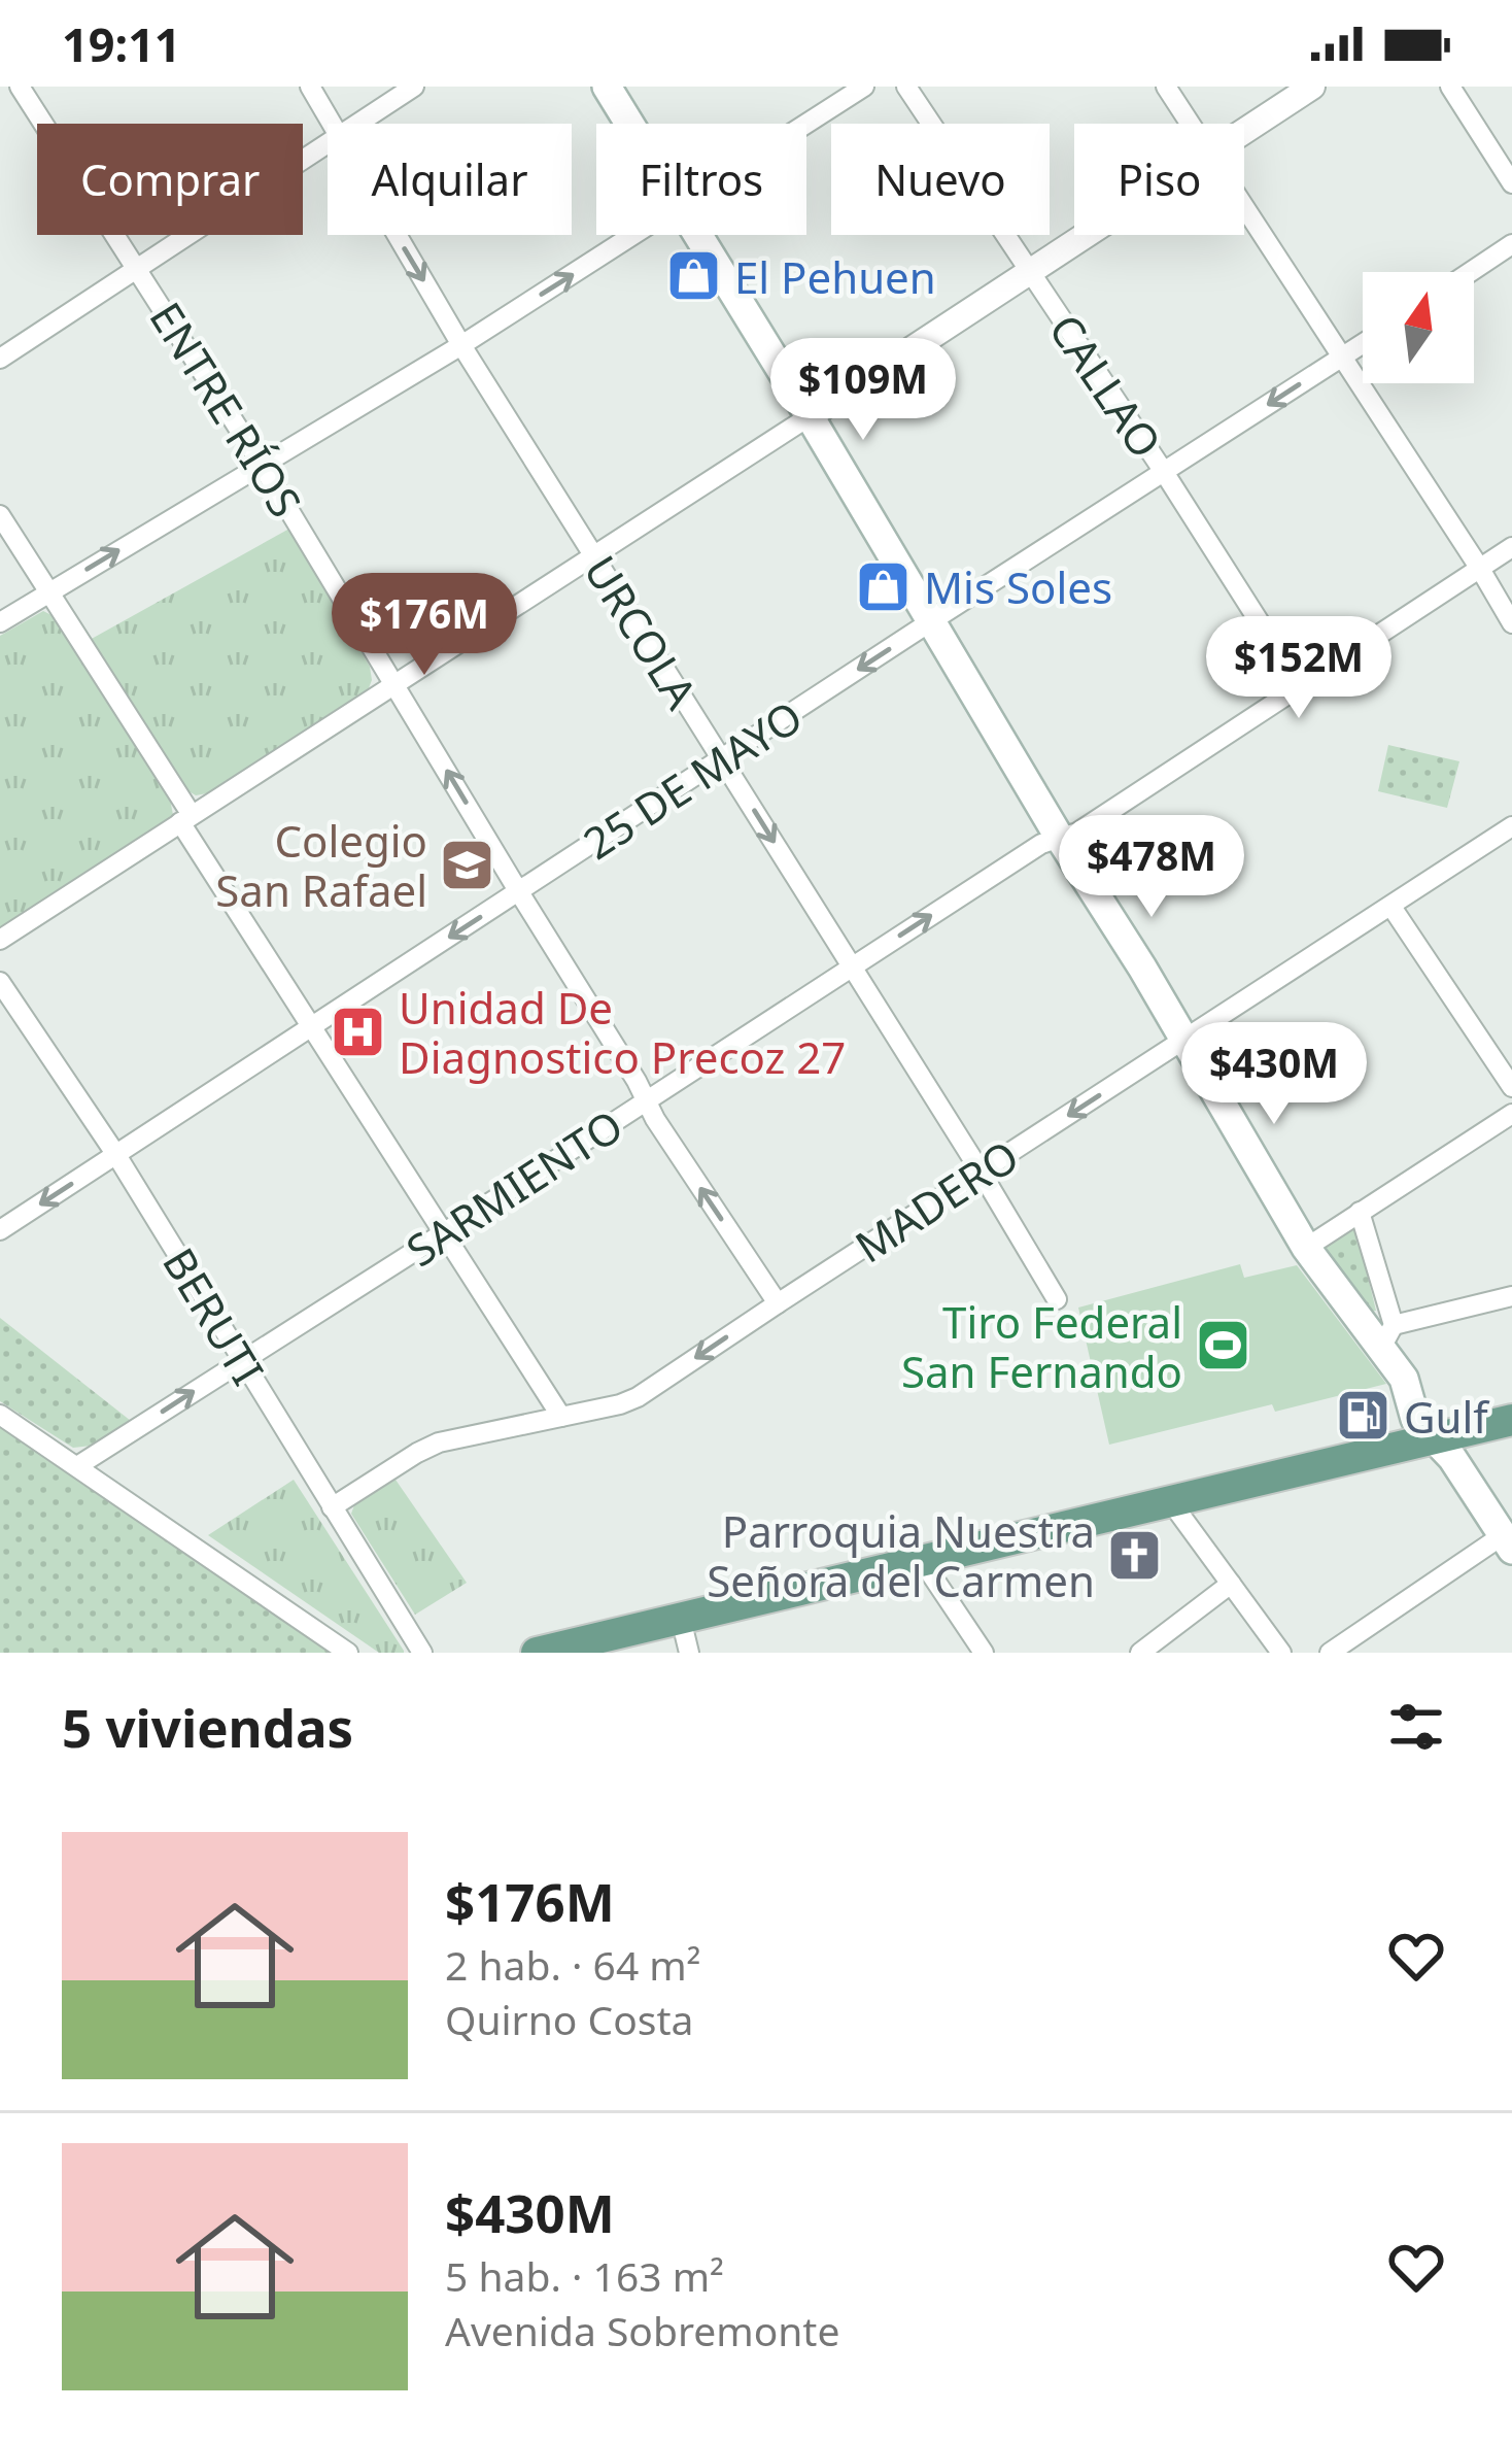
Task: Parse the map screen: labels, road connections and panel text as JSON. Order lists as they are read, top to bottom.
{
  "streets": {
    "street": [
      "CALLAO",
      "ENTRE RÍOS",
      "URCOLA",
      "25 DE MAYO",
      "SARMIENTO",
      "MADERO",
      "BERUTI"
    ]
  },
  "crossings": [
    ["CALLAO", "25 DE MAYO"],
    ["CALLAO", "SARMIENTO"],
    ["ENTRE RÍOS", "25 DE MAYO"],
    ["ENTRE RÍOS", "SARMIENTO"],
    ["ENTRE RÍOS", "MADERO"],
    ["URCOLA", "25 DE MAYO"],
    ["URCOLA", "SARMIENTO"],
    ["URCOLA", "MADERO"],
    ["25 DE MAYO", "BERUTI"],
    ["SARMIENTO", "BERUTI"],
    ["MADERO", "BERUTI"]
  ],
  "one_way": ["25 DE MAYO", "MADERO"],
  "places": {
    "shop": ["El Pehuen", "Mis Soles"],
    "school or university": ["Colegio San Rafael"],
    "hospital": ["Unidad De Diagnostico Precoz 27"],
    "sports": ["Tiro Federal San Fernando"],
    "fuel station": ["Gulf"],
    "church": ["Parroquia Nuestra Señora del Carmen"]
  },
  "north": "top",
  "page": {
    "status": "19:11",
    "chip": [
      "Comprar",
      "Alquilar",
      "Filtros",
      "Nuevo",
      "Piso"
    ],
    "price": [
      "$109M",
      "$176M",
      "$152M",
      "$478M",
      "$430M"
    ],
    "heading": "5 viviendas",
    "list": [
      {
        "name": "$176M",
        "note": "2 hab. · 64 m² · Quirno Costa"
      },
      {
        "name": "$430M",
        "note": "5 hab. · 163 m² · Avenida Sobremonte"
      }
    ]
  }
}
